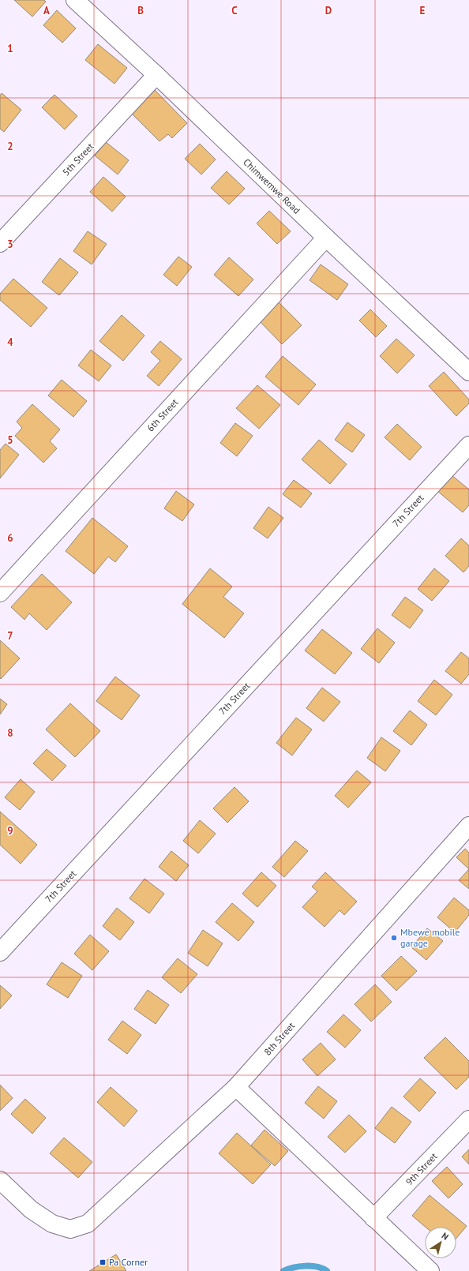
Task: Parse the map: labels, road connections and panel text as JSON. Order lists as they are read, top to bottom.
{
  "streets": {
    "street": [
      "5th Street",
      "Chimwemwe Road",
      "6th Street",
      "7th Street",
      "8th Street",
      "9th Street"
    ]
  },
  "crossings": [
    ["5th Street", "Chimwemwe Road"],
    ["Chimwemwe Road", "6th Street"]
  ],
  "places": {
    "other": ["Mbewe mobile garage"],
    "transit": ["Pa Corner"]
  },
  "north": "top right",
  "grid": {
    "columns": [
      "A",
      "B",
      "C",
      "D",
      "E"
    ],
    "rows": [
      "1",
      "2",
      "3",
      "4",
      "5",
      "6",
      "7",
      "8",
      "9"
    ]
  }
}
